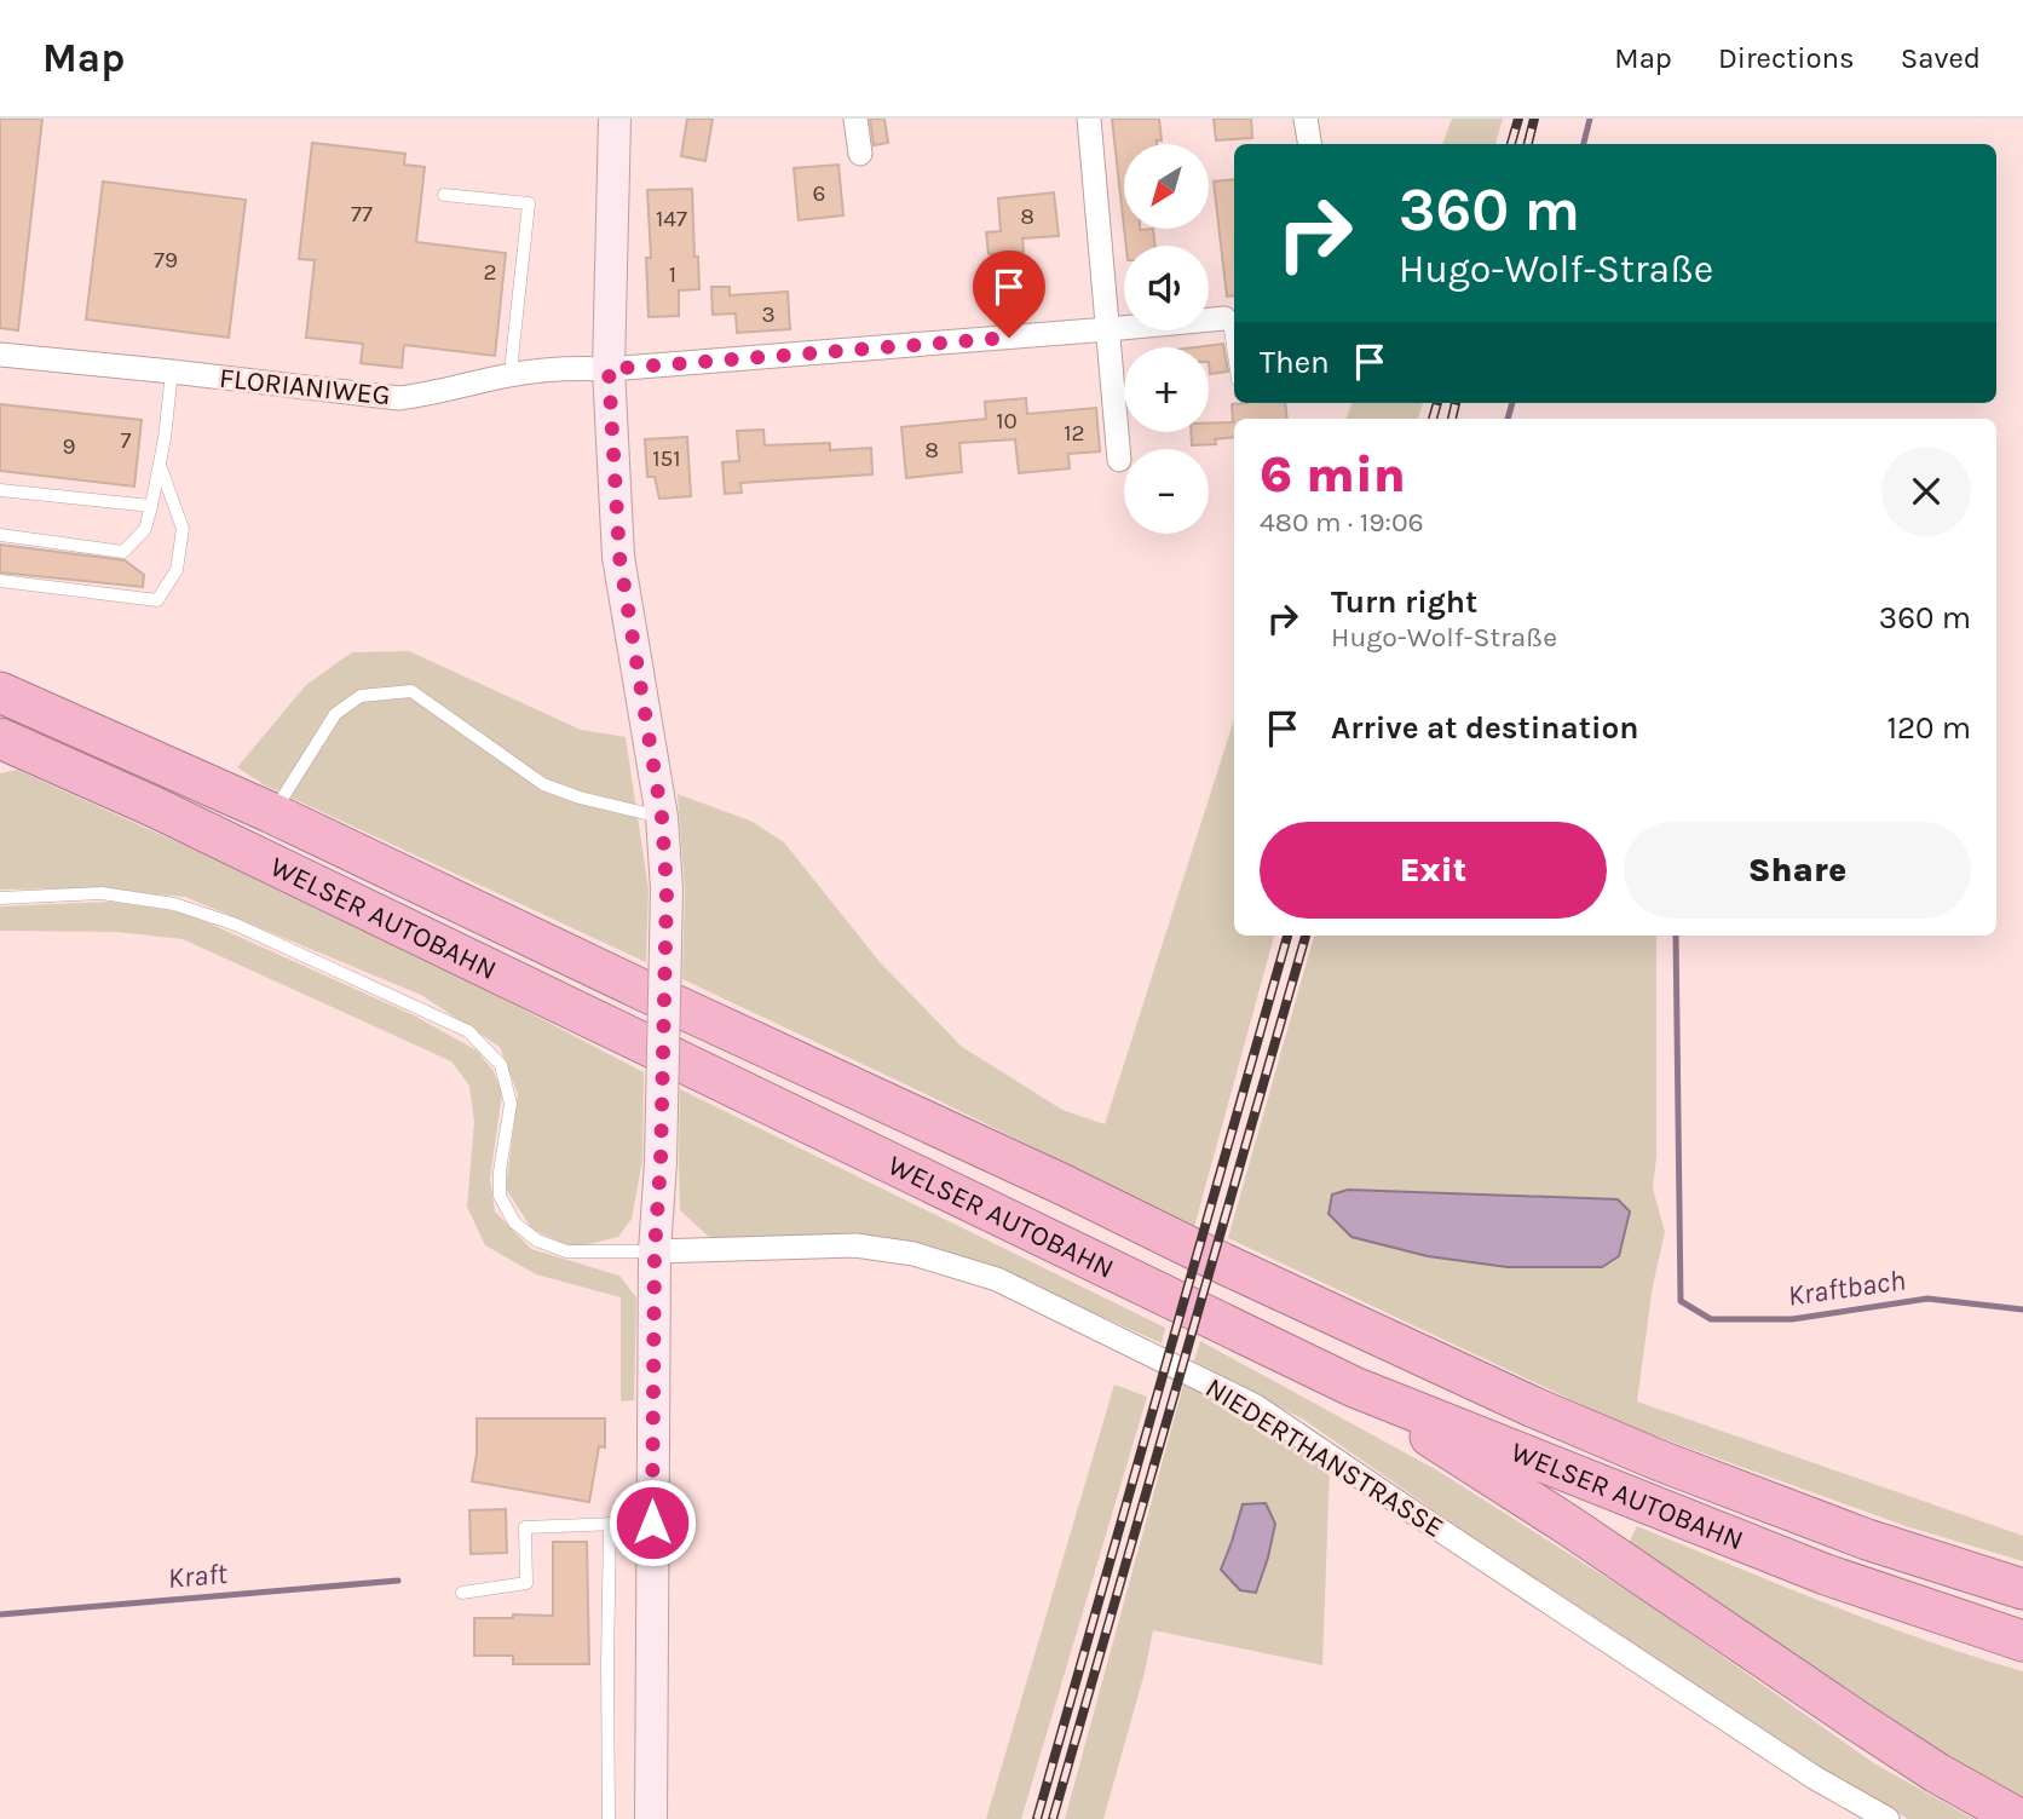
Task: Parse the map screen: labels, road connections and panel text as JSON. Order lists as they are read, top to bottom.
{
  "streets": {
    "highway": ["WELSER AUTOBAHN"],
    "street": ["FLORIANIWEG", "NIEDERTHANSTRASSE"]
  },
  "water": ["Kraftbach", "Kraft"],
  "house_numbers": [
    "6",
    "77",
    "8",
    "147",
    "79",
    "2",
    "1",
    "3",
    "10",
    "12",
    "7",
    "9",
    "8",
    "151"
  ],
  "north": "bottom left",
  "page": {
    "header": "Map",
    "nav": ["Map", "Directions", "Saved"],
    "map_buttons": ["+", "−"],
    "turn": ["360 m", "Hugo-Wolf-Straße"],
    "then": "Then",
    "heading": ["6 min", "480 m · 19:06"],
    "list": [
      {
        "name": "Turn right",
        "note": "Hugo-Wolf-Straße",
        "value": "360 m"
      },
      {
        "name": "Arrive at destination",
        "value": "120 m"
      }
    ],
    "buttons": ["Exit", "Share"]
  }
}
